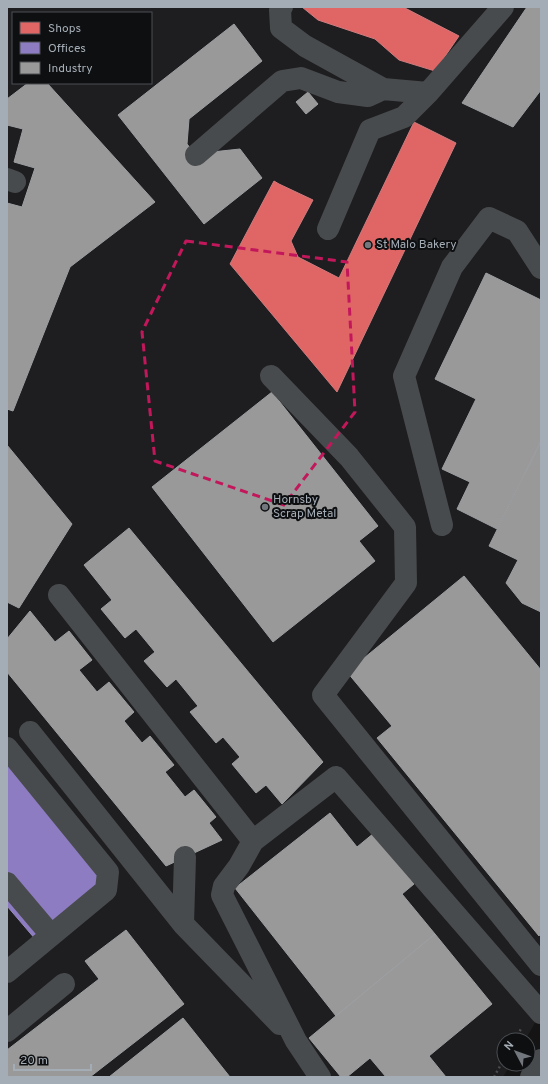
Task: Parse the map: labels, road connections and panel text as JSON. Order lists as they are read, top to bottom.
{
  "places": ["St Malo Bakery", "Hornsby Scrap Metal"],
  "legend": ["Shops", "Offices", "Industry"],
  "scale_bar": "20 m",
  "north": "top left"
}
